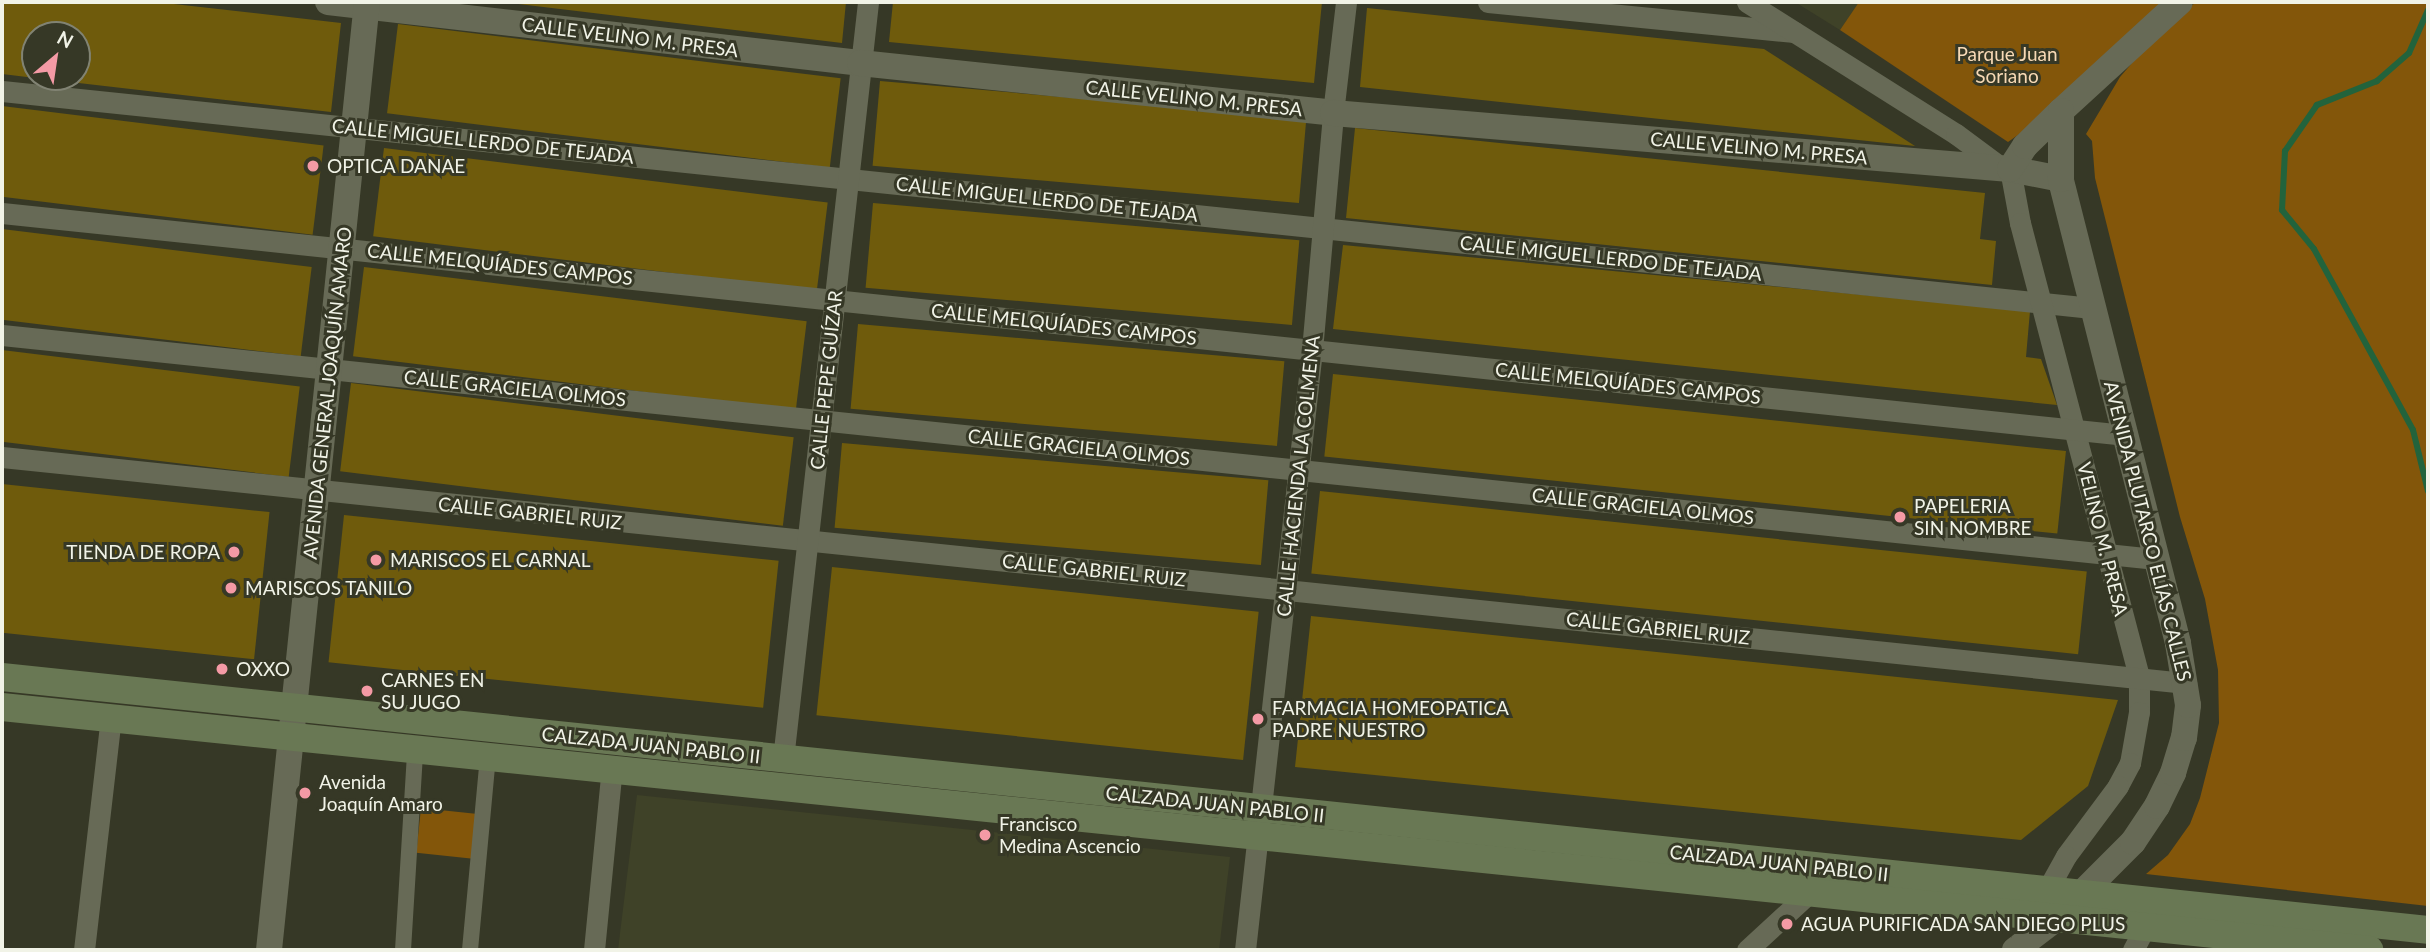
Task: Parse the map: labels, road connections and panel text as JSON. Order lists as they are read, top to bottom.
{
  "streets": {
    "main road": ["CALZADA JUAN PABLO II"],
    "street": [
      "CALLE VELINO M. PRESA",
      "CALLE MIGUEL LERDO DE TEJADA",
      "CALLE MELQUÍADES CAMPOS",
      "CALLE PEPE GUÍZAR",
      "CALLE GRACIELA OLMOS",
      "AVENIDA GENERAL JOAQUÍN AMARO",
      "CALLE HACIENDA LA COLMENA",
      "CALLE GABRIEL RUIZ",
      "AVENIDA PLUTARCO ELÍAS CALLES",
      "VELINO M. PRESA"
    ]
  },
  "crossings": [
    ["CALLE VELINO M. PRESA", "CALLE PEPE GUÍZAR"],
    ["CALLE VELINO M. PRESA", "AVENIDA GENERAL JOAQUÍN AMARO"],
    ["CALLE VELINO M. PRESA", "CALLE HACIENDA LA COLMENA"],
    ["CALLE VELINO M. PRESA", "AVENIDA PLUTARCO ELÍAS CALLES"],
    ["CALLE VELINO M. PRESA", "VELINO M. PRESA"],
    ["CALLE MIGUEL LERDO DE TEJADA", "CALLE PEPE GUÍZAR"],
    ["CALLE MIGUEL LERDO DE TEJADA", "AVENIDA GENERAL JOAQUÍN AMARO"],
    ["CALLE MIGUEL LERDO DE TEJADA", "CALLE HACIENDA LA COLMENA"],
    ["CALLE MIGUEL LERDO DE TEJADA", "AVENIDA PLUTARCO ELÍAS CALLES"],
    ["CALLE MIGUEL LERDO DE TEJADA", "VELINO M. PRESA"],
    ["CALLE MELQUÍADES CAMPOS", "CALLE PEPE GUÍZAR"],
    ["CALLE MELQUÍADES CAMPOS", "AVENIDA GENERAL JOAQUÍN AMARO"],
    ["CALLE MELQUÍADES CAMPOS", "CALLE HACIENDA LA COLMENA"],
    ["CALLE MELQUÍADES CAMPOS", "AVENIDA PLUTARCO ELÍAS CALLES"],
    ["CALLE MELQUÍADES CAMPOS", "VELINO M. PRESA"],
    ["CALLE PEPE GUÍZAR", "CALLE GRACIELA OLMOS"],
    ["CALLE PEPE GUÍZAR", "CALLE GABRIEL RUIZ"],
    ["CALLE PEPE GUÍZAR", "CALZADA JUAN PABLO II"],
    ["CALLE GRACIELA OLMOS", "AVENIDA GENERAL JOAQUÍN AMARO"],
    ["CALLE GRACIELA OLMOS", "CALLE HACIENDA LA COLMENA"],
    ["CALLE GRACIELA OLMOS", "AVENIDA PLUTARCO ELÍAS CALLES"],
    ["CALLE GRACIELA OLMOS", "VELINO M. PRESA"],
    ["AVENIDA GENERAL JOAQUÍN AMARO", "CALLE GABRIEL RUIZ"],
    ["AVENIDA GENERAL JOAQUÍN AMARO", "CALZADA JUAN PABLO II"],
    ["CALLE HACIENDA LA COLMENA", "CALLE GABRIEL RUIZ"],
    ["CALLE HACIENDA LA COLMENA", "CALZADA JUAN PABLO II"],
    ["CALLE GABRIEL RUIZ", "AVENIDA PLUTARCO ELÍAS CALLES"],
    ["CALLE GABRIEL RUIZ", "VELINO M. PRESA"],
    ["AVENIDA PLUTARCO ELÍAS CALLES", "CALZADA JUAN PABLO II"],
    ["VELINO M. PRESA", "CALZADA JUAN PABLO II"]
  ],
  "parks": ["Parque Juan Soriano"],
  "places": [
    "OPTICA DANAE",
    "PAPELERIA SIN NOMBRE",
    "TIENDA DE ROPA",
    "MARISCOS EL CARNAL",
    "MARISCOS TANILO",
    "OXXO",
    "CARNES EN SU JUGO",
    "FARMACIA HOMEOPATICA PADRE NUESTRO",
    "Avenida Joaquín Amaro",
    "Francisco Medina Ascencio",
    "AGUA PURIFICADA SAN DIEGO PLUS"
  ],
  "north": "top right"
}
